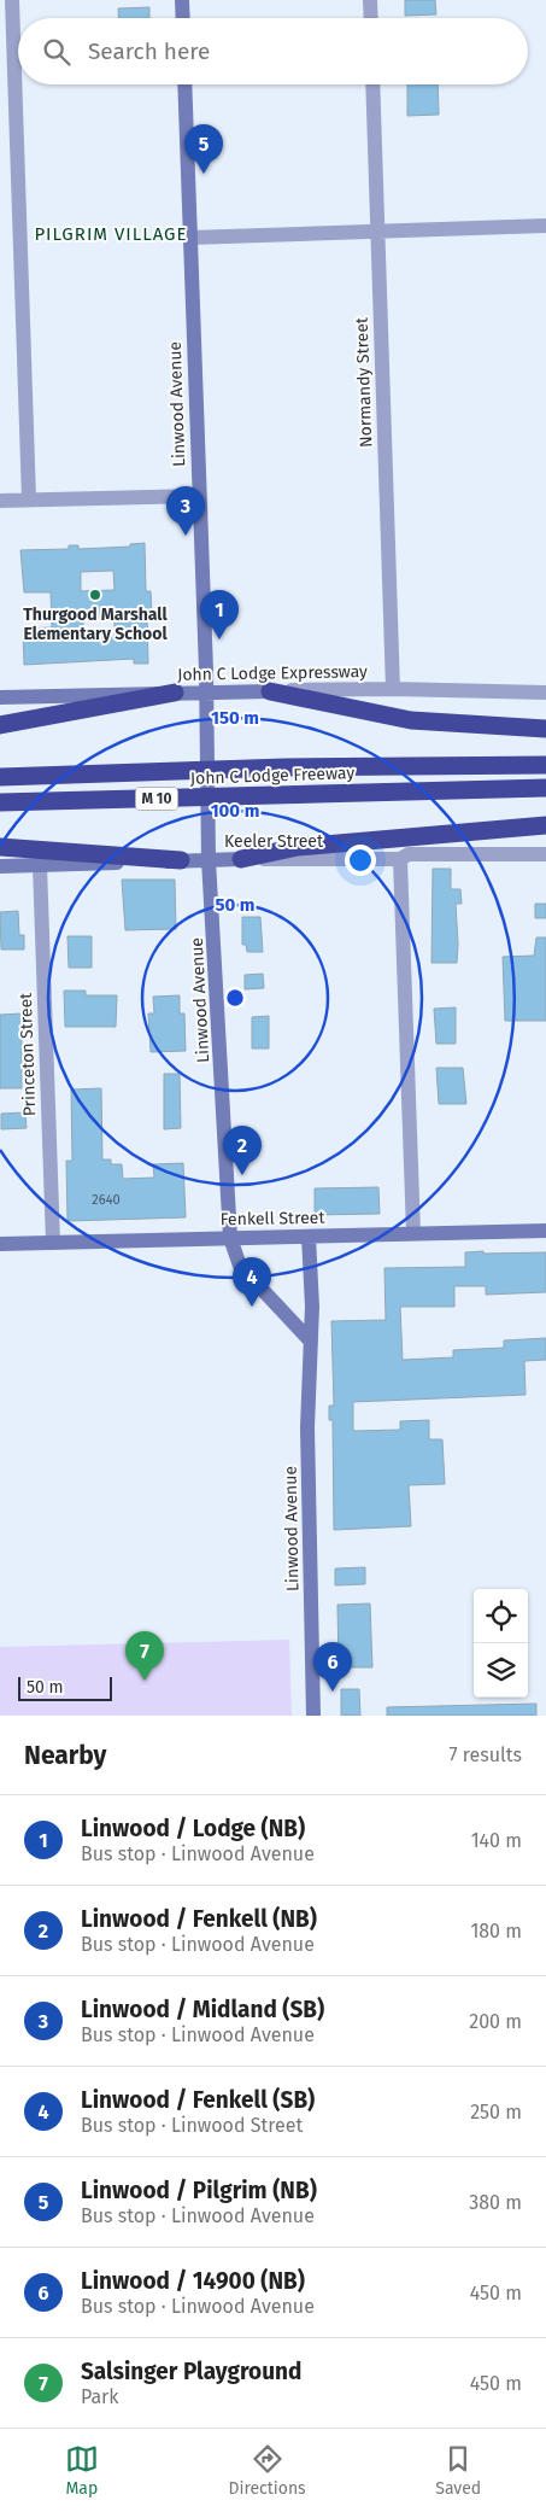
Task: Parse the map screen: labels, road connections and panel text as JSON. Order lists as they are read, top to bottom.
{
  "streets": {
    "highway": ["John C Lodge Freeway", "M 10"],
    "street": [
      "Normandy Street",
      "Linwood Avenue",
      "John C Lodge Expressway",
      "Keeler Street",
      "Princeton Street",
      "Fenkell Street"
    ]
  },
  "crossings": [
    ["Normandy Street", "John C Lodge Expressway"],
    ["Linwood Avenue", "John C Lodge Expressway"],
    ["Linwood Avenue", "Keeler Street"],
    ["Linwood Avenue", "Fenkell Street"],
    ["Keeler Street", "Princeton Street"],
    ["Princeton Street", "Fenkell Street"]
  ],
  "districts": ["PILGRIM VILLAGE"],
  "places": ["Thurgood Marshall Elementary School"],
  "house_numbers": ["2640"],
  "scale_bar": "50 m",
  "page": {
    "search": "Search here",
    "pins": [
      "5",
      "3",
      "1",
      "2",
      "4",
      "7",
      "6"
    ],
    "scale": "50 m",
    "heading": ["Nearby", "7 results"],
    "list": [
      {
        "mark": "1",
        "name": "Linwood / Lodge (NB)",
        "note": "Bus stop · Linwood Avenue",
        "value": "140 m"
      },
      {
        "mark": "2",
        "name": "Linwood / Fenkell (NB)",
        "note": "Bus stop · Linwood Avenue",
        "value": "180 m"
      },
      {
        "mark": "3",
        "name": "Linwood / Midland (SB)",
        "note": "Bus stop · Linwood Avenue",
        "value": "200 m"
      },
      {
        "mark": "4",
        "name": "Linwood / Fenkell (SB)",
        "note": "Bus stop · Linwood Street",
        "value": "250 m"
      },
      {
        "mark": "5",
        "name": "Linwood / Pilgrim (NB)",
        "note": "Bus stop · Linwood Avenue",
        "value": "380 m"
      },
      {
        "mark": "6",
        "name": "Linwood / 14900 (NB)",
        "note": "Bus stop · Linwood Avenue",
        "value": "450 m"
      },
      {
        "mark": "7",
        "name": "Salsinger Playground",
        "note": "Park",
        "value": "450 m"
      }
    ],
    "nav": ["Map", "Directions", "Saved"]
  },
  "rings": ["150 m", "100 m", "50 m"]
}
